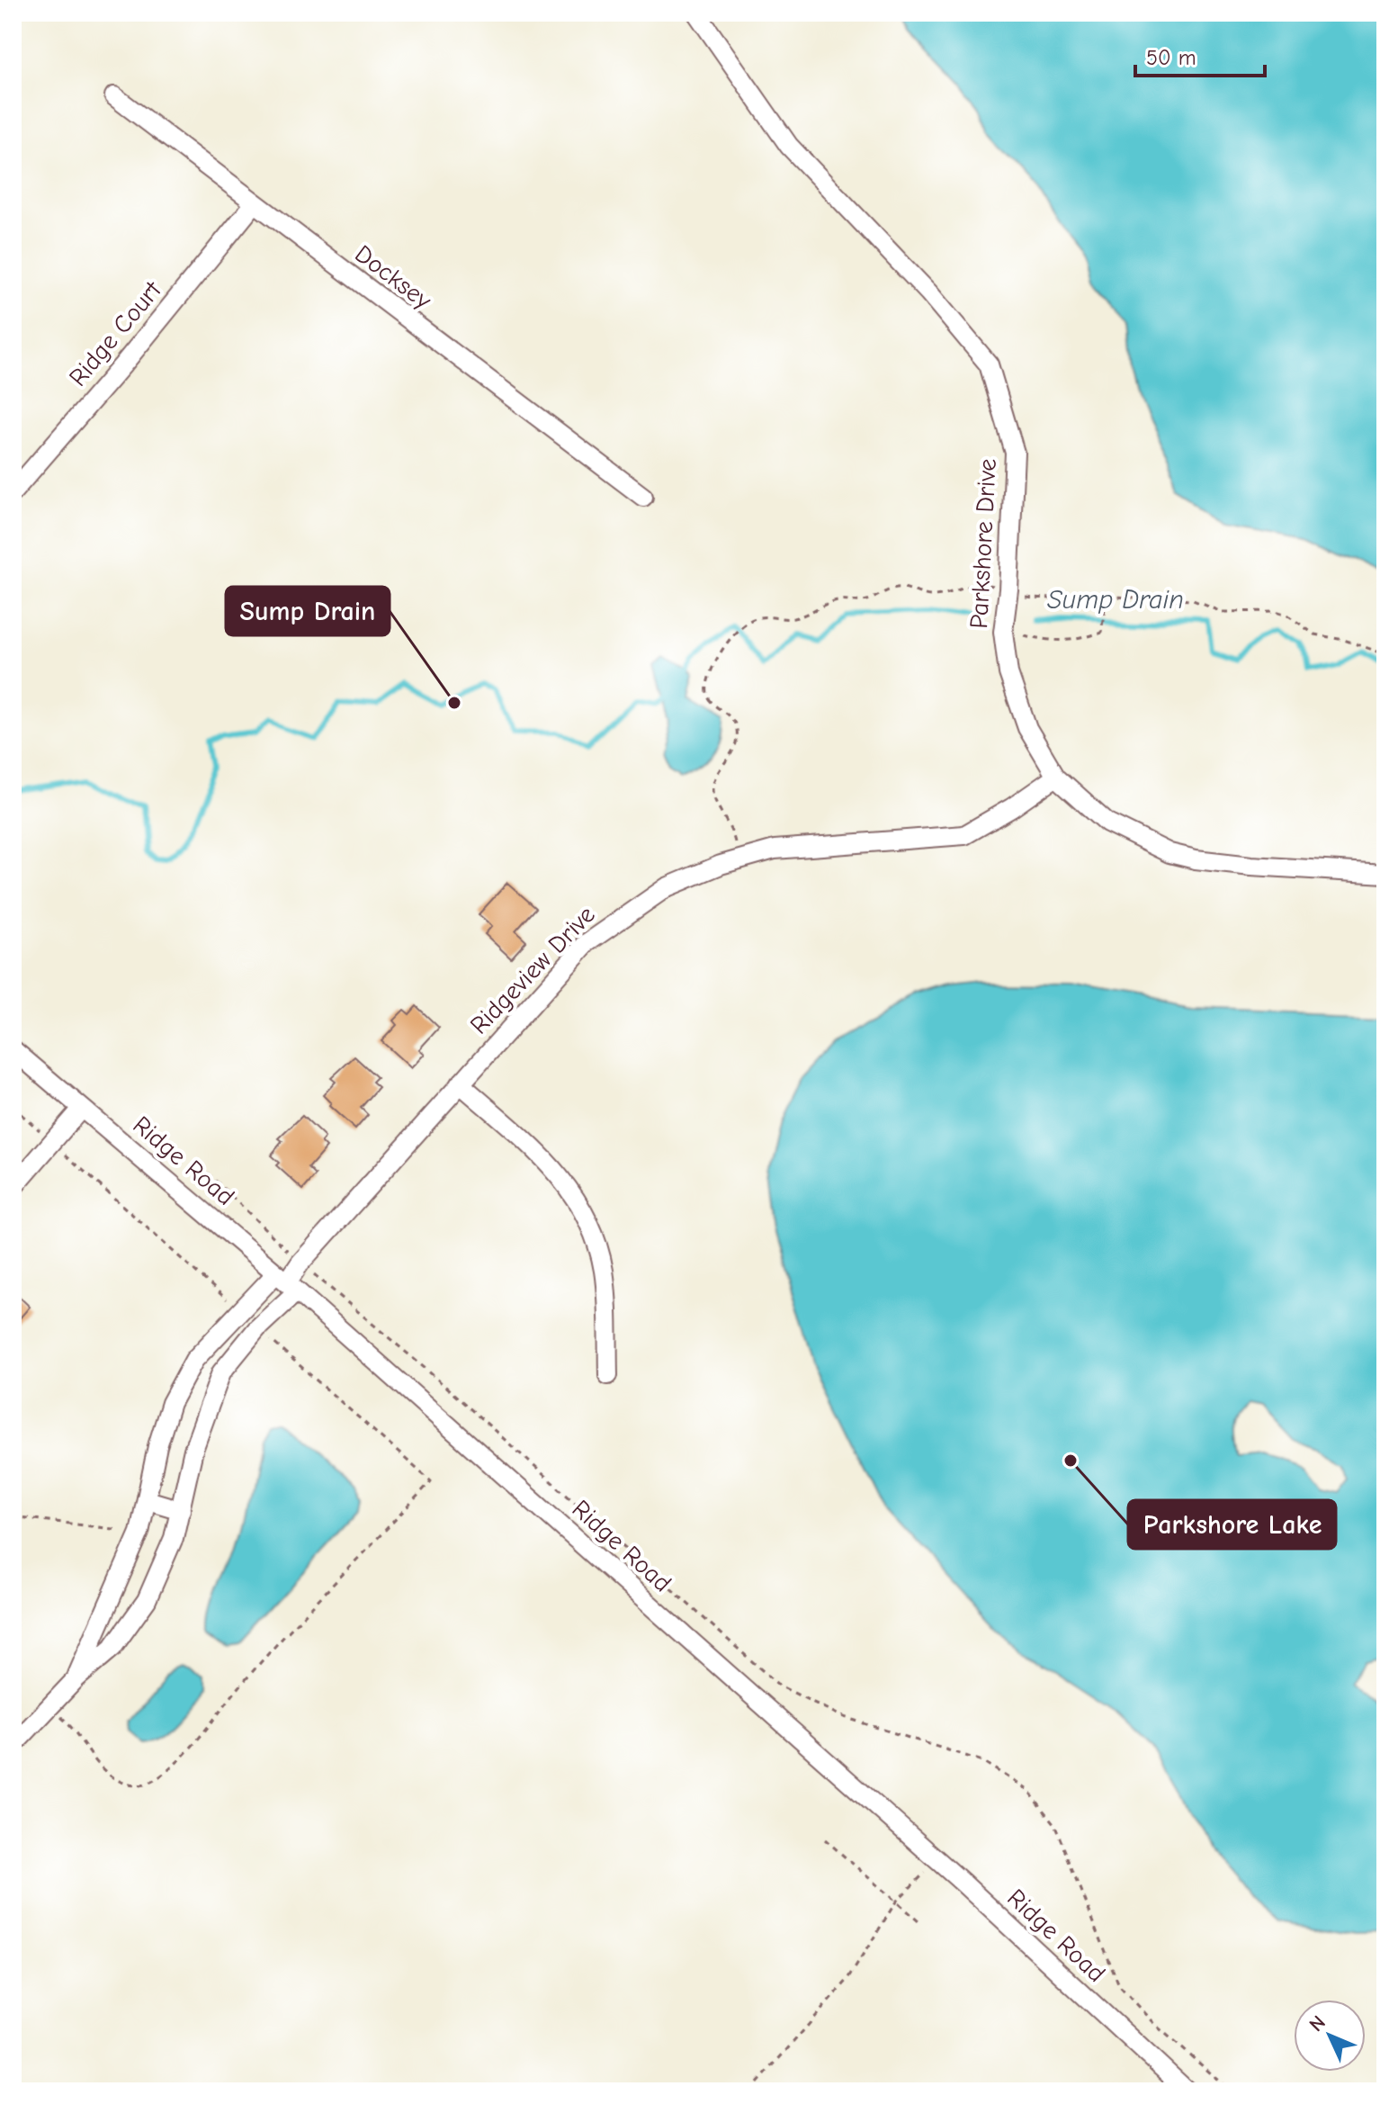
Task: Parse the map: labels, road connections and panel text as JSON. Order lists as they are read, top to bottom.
{
  "streets": {
    "street": [
      "Docksey",
      "Ridge Court",
      "Parkshore Drive",
      "Ridgeview Drive",
      "Ridge Road"
    ]
  },
  "crossings": [
    ["Docksey", "Ridge Court"],
    ["Parkshore Drive", "Ridgeview Drive"],
    ["Ridgeview Drive", "Ridge Road"]
  ],
  "water": ["Sump Drain"],
  "places": ["Sump Drain", "Parkshore Lake"],
  "scale_bar": "50 m",
  "north": "top left"
}
